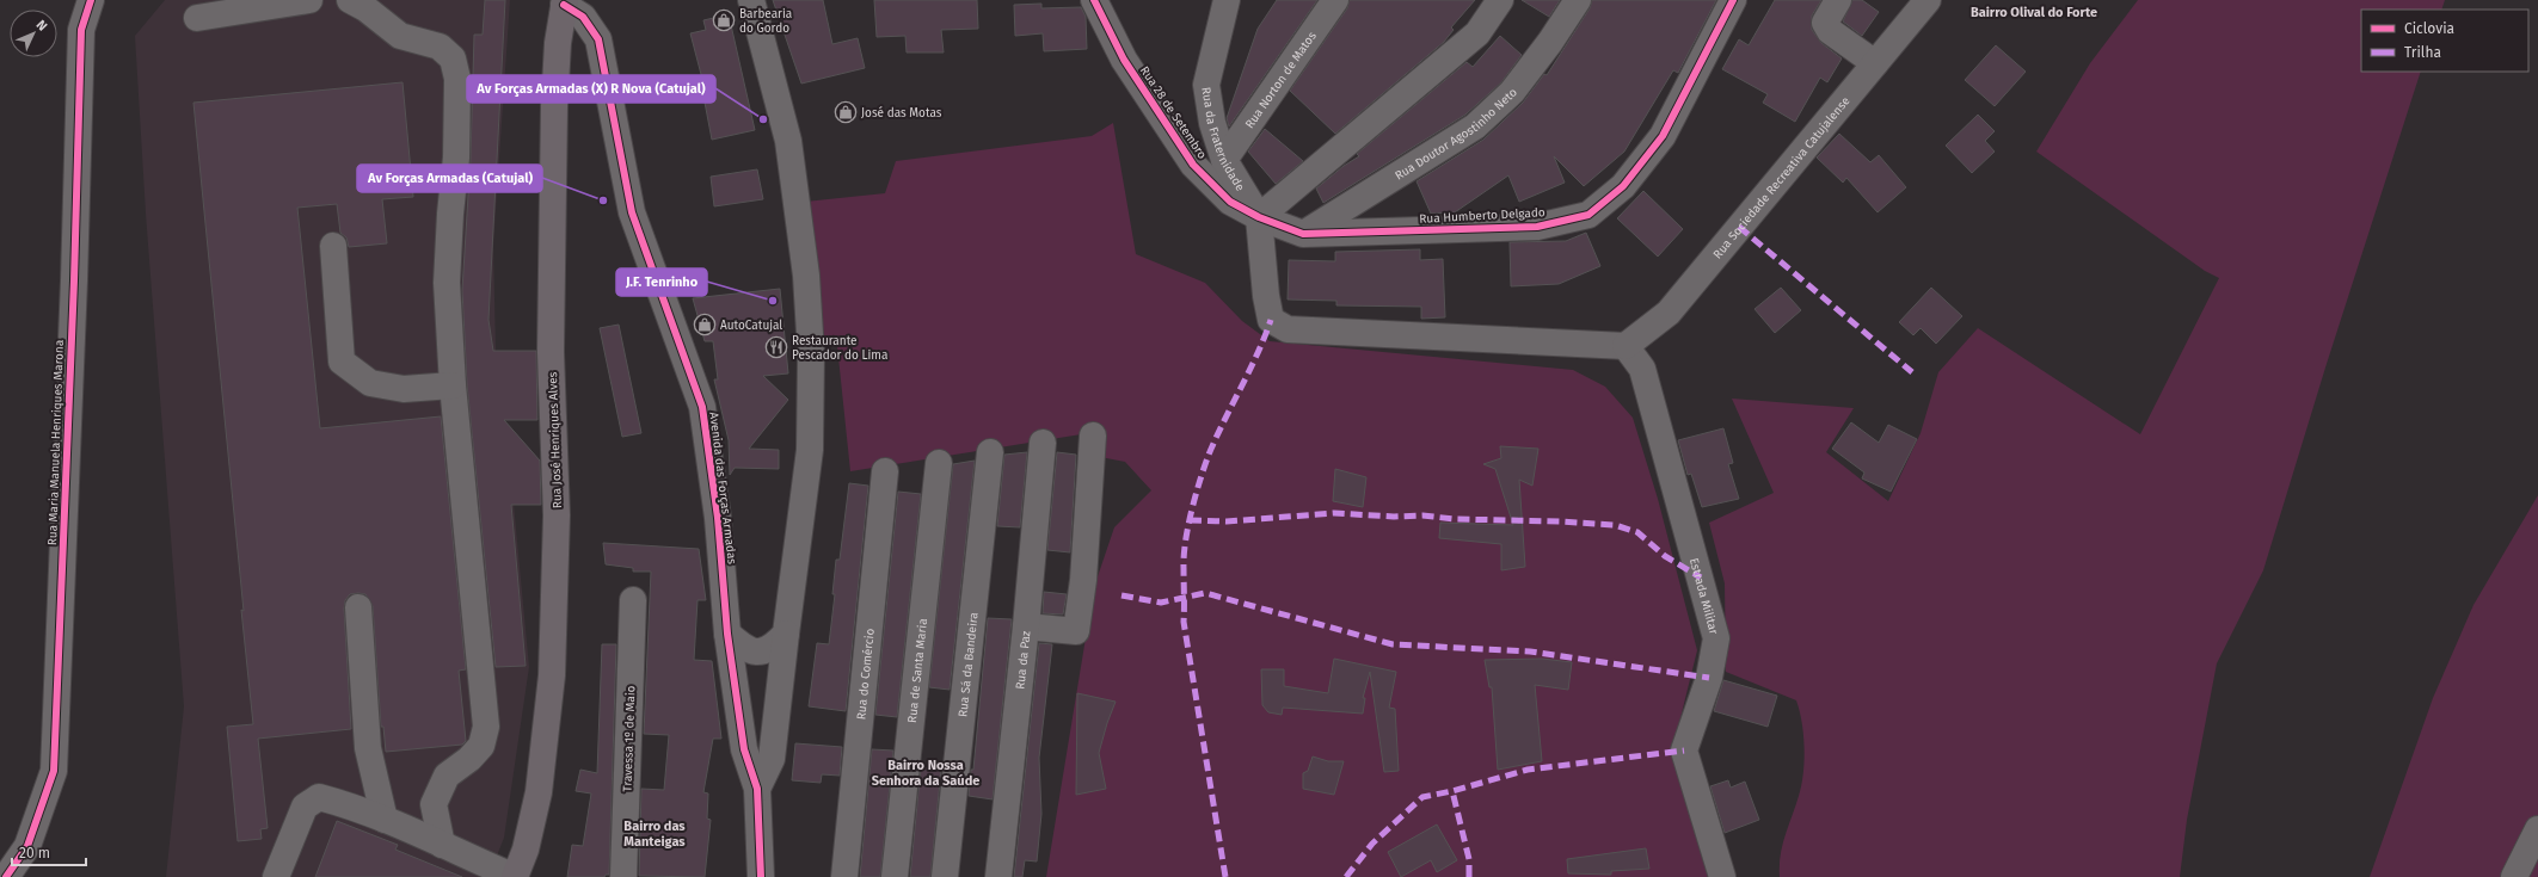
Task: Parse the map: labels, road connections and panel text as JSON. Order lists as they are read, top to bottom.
{
  "streets": {
    "main road": ["Rua José Henriques Alves"],
    "street": [
      "Rua Norton de Matos",
      "Rua 28 de Setembro",
      "Rua Doutor Agostinho Neto",
      "Rua da Fraternidade",
      "Rua Sociedade Recreativa Catujalense",
      "Rua Humberto Delgado",
      "Rua Maria Manuela Henriques Marona",
      "Avenida das Forças Armadas",
      "Estrada Militar",
      "Rua da Paz",
      "Rua Sá da Bandeira",
      "Rua de Santa Maria",
      "Rua do Comércio",
      "Travessa 1º de Maio"
    ]
  },
  "crossings": [
    ["Rua Norton de Matos", "Rua da Fraternidade"],
    ["Rua 28 de Setembro", "Rua da Fraternidade"],
    ["Rua 28 de Setembro", "Rua Humberto Delgado"],
    ["Rua Doutor Agostinho Neto", "Rua Humberto Delgado"],
    ["Rua da Fraternidade", "Rua Humberto Delgado"],
    ["Rua Sociedade Recreativa Catujalense", "Estrada Militar"],
    ["Rua José Henriques Alves", "Avenida das Forças Armadas"]
  ],
  "districts": ["Bairro Olival do Forte", "Bairro Nossa Senhora da Saúde", "Bairro das Manteigas"],
  "places": {
    "shop": ["Barbearia do Gordo", "José das Motas", "AutoCatujal"],
    "other": ["Av Forças Armadas (X) R Nova (Catujal)", "Av Forças Armadas (Catujal)", "J.F. Tenrinho"],
    "restaurant": ["Restaurante Pescador do Lima"]
  },
  "legend": ["Ciclovia", "Trilha"],
  "scale_bar": "20 m",
  "north": "top right"
}
